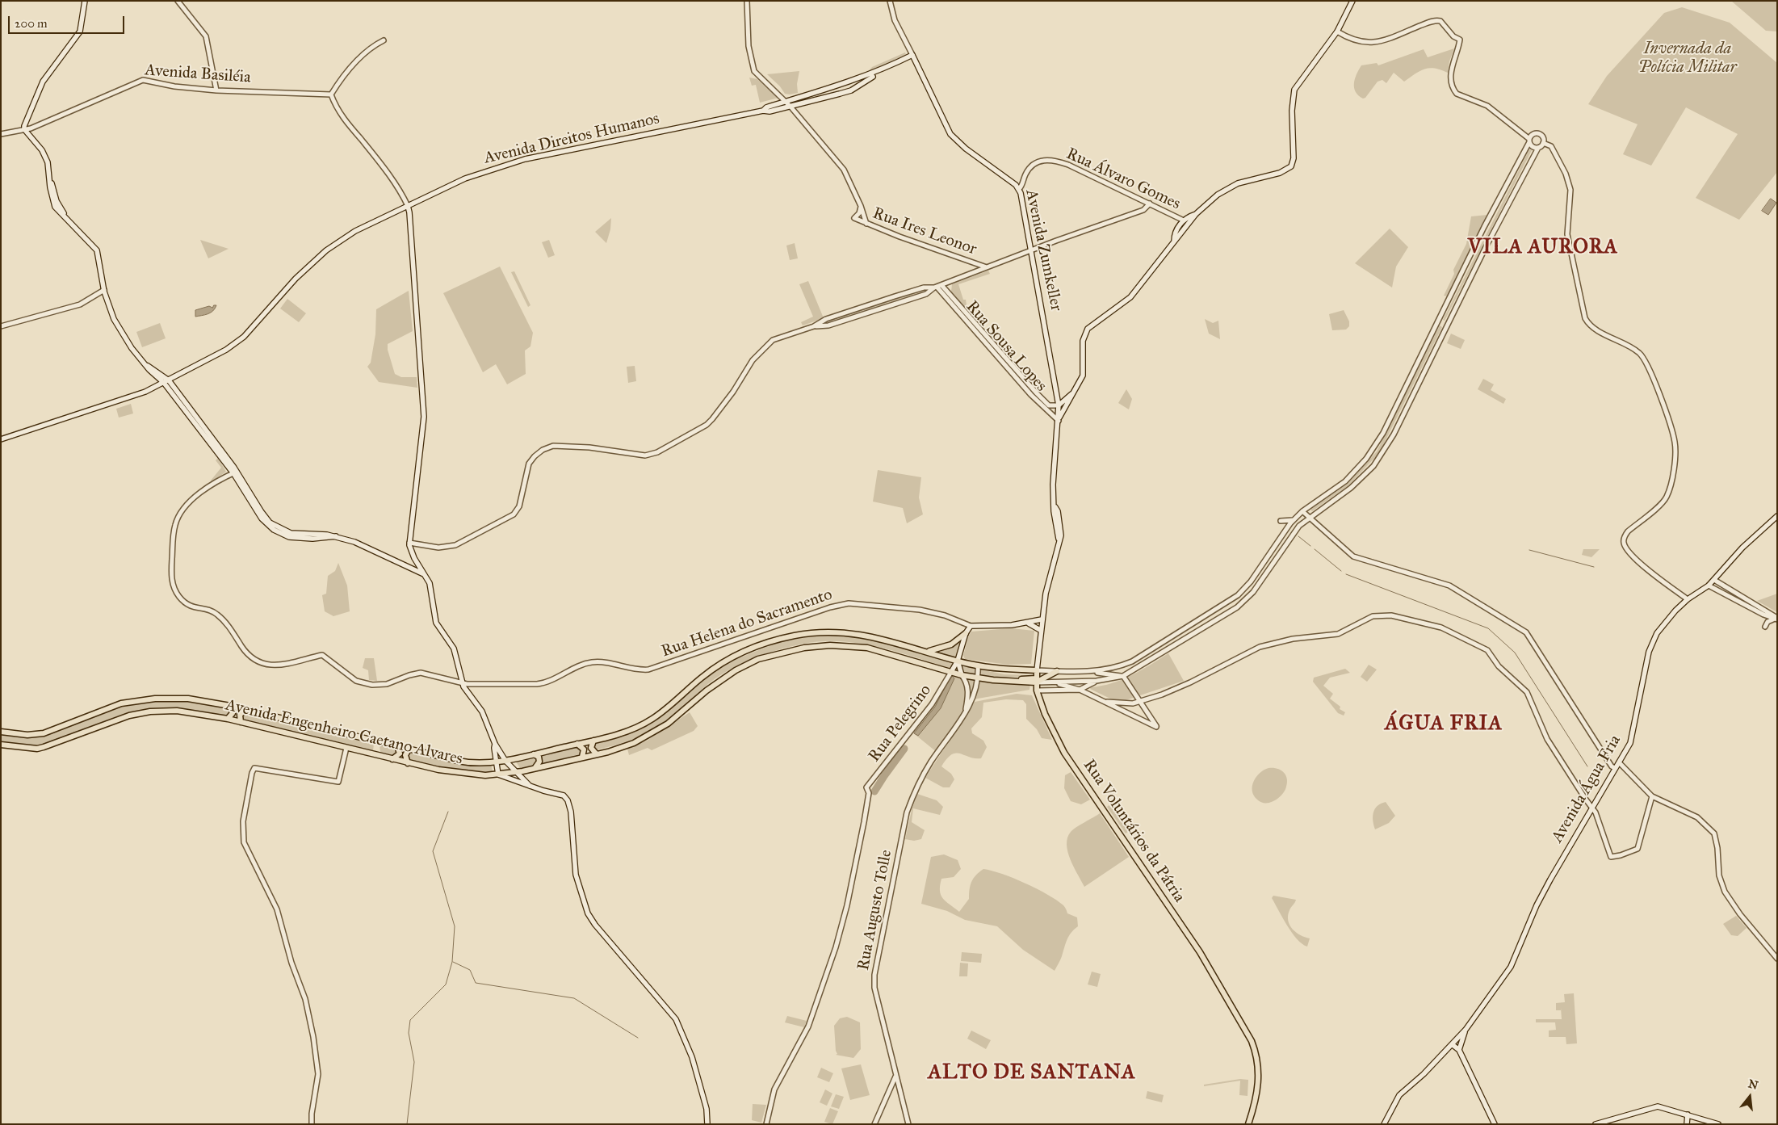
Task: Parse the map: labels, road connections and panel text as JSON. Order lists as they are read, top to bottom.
{
  "streets": {
    "main road": [
      "Avenida Direitos Humanos",
      "Avenida Zumkeller",
      "Rua Helena do Sacramento",
      "Avenida Engenheiro Caetano Alvares",
      "Avenida Água Fria",
      "Rua Voluntários da Pátria"
    ],
    "street": [
      "Avenida Basiléia",
      "Rua Álvaro Gomes",
      "Rua Ires Leonor",
      "Rua Sousa Lopes",
      "Rua Pelegrino",
      "Rua Augusto Tolle"
    ]
  },
  "crossings": [
    ["Avenida Direitos Humanos", "Avenida Zumkeller"],
    ["Rua Álvaro Gomes", "Avenida Zumkeller"],
    ["Avenida Zumkeller", "Rua Sousa Lopes"],
    ["Avenida Zumkeller", "Rua Voluntários da Pátria"],
    ["Rua Sousa Lopes", "Rua Voluntários da Pátria"],
    ["Rua Helena do Sacramento", "Rua Voluntários da Pátria"],
    ["Rua Pelegrino", "Avenida Engenheiro Caetano Alvares"],
    ["Avenida Engenheiro Caetano Alvares", "Rua Voluntários da Pátria"],
    ["Avenida Engenheiro Caetano Alvares", "Rua Augusto Tolle"]
  ],
  "districts": ["VILA AURORA", "ÁGUA FRIA", "ALTO DE SANTANA"],
  "parks": ["Invernada da Polícia Militar"],
  "scale_bar": "200 m",
  "north": "top"
}
